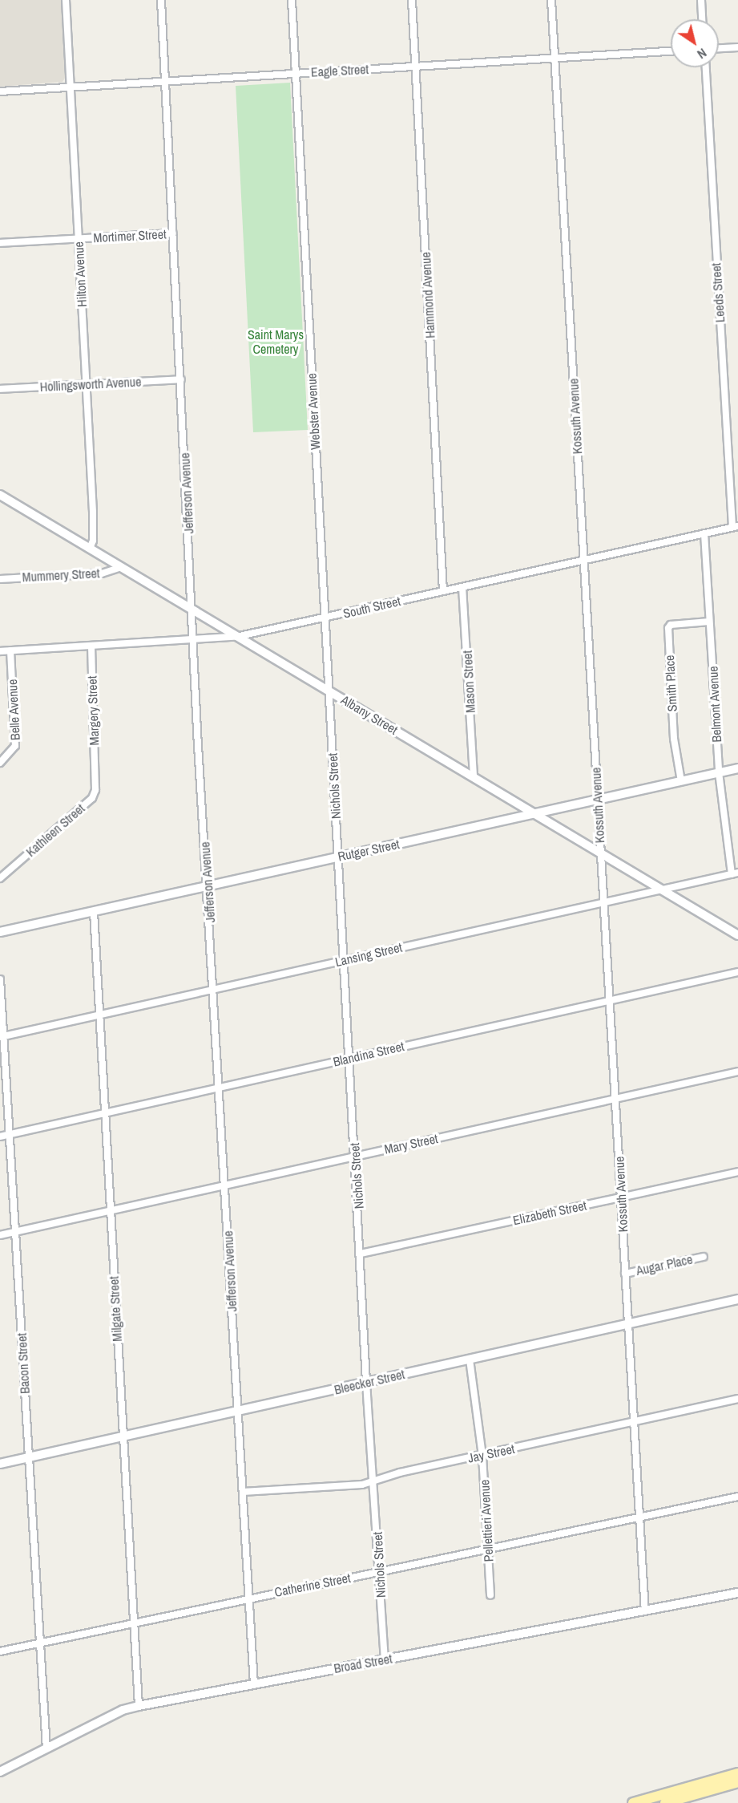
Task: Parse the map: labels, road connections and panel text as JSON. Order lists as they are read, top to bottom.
{
  "streets": {
    "street": [
      "Eagle Street",
      "Mortimer Street",
      "Hilton Avenue",
      "Leeds Street",
      "Hammond Avenue",
      "Hollingsworth Avenue",
      "Webster Avenue",
      "Kossuth Avenue",
      "Jefferson Avenue",
      "Mummery Street",
      "South Street",
      "Mason Street",
      "Smith Place",
      "Belmont Avenue",
      "Belle Avenue",
      "Margery Street",
      "Albany Street",
      "Nichols Street",
      "Kathleen Street",
      "Rutger Street",
      "Lansing Street",
      "Blandina Street",
      "Mary Street",
      "Elizabeth Street",
      "Augar Place",
      "Milgate Street",
      "Bacon Street",
      "Bleecker Street",
      "Jay Street",
      "Pellettieri Avenue",
      "Catherine Street",
      "Broad Street"
    ]
  },
  "crossings": [
    ["Eagle Street", "Hilton Avenue"],
    ["Eagle Street", "Hammond Avenue"],
    ["Eagle Street", "Webster Avenue"],
    ["Eagle Street", "Kossuth Avenue"],
    ["Eagle Street", "Jefferson Avenue"],
    ["Mortimer Street", "Hilton Avenue"],
    ["Mortimer Street", "Jefferson Avenue"],
    ["Hilton Avenue", "Hollingsworth Avenue"],
    ["Hilton Avenue", "Albany Street"],
    ["Leeds Street", "South Street"],
    ["Hammond Avenue", "South Street"],
    ["Hollingsworth Avenue", "Jefferson Avenue"],
    ["Webster Avenue", "South Street"],
    ["Webster Avenue", "Albany Street"],
    ["Webster Avenue", "Nichols Street"],
    ["Kossuth Avenue", "South Street"],
    ["Kossuth Avenue", "Albany Street"],
    ["Kossuth Avenue", "Rutger Street"],
    ["Kossuth Avenue", "Lansing Street"],
    ["Kossuth Avenue", "Blandina Street"],
    ["Kossuth Avenue", "Mary Street"],
    ["Kossuth Avenue", "Elizabeth Street"],
    ["Kossuth Avenue", "Augar Place"],
    ["Kossuth Avenue", "Bleecker Street"],
    ["Kossuth Avenue", "Jay Street"],
    ["Kossuth Avenue", "Catherine Street"],
    ["Kossuth Avenue", "Broad Street"],
    ["Jefferson Avenue", "South Street"],
    ["Jefferson Avenue", "Albany Street"],
    ["Jefferson Avenue", "Rutger Street"],
    ["Jefferson Avenue", "Lansing Street"],
    ["Jefferson Avenue", "Blandina Street"],
    ["Jefferson Avenue", "Mary Street"],
    ["Jefferson Avenue", "Bleecker Street"],
    ["Jefferson Avenue", "Jay Street"],
    ["Jefferson Avenue", "Catherine Street"],
    ["Jefferson Avenue", "Broad Street"],
    ["Mummery Street", "Albany Street"],
    ["South Street", "Mason Street"],
    ["South Street", "Belmont Avenue"],
    ["South Street", "Belle Avenue"],
    ["South Street", "Margery Street"],
    ["South Street", "Albany Street"],
    ["Mason Street", "Albany Street"],
    ["Smith Place", "Belmont Avenue"],
    ["Smith Place", "Rutger Street"],
    ["Belmont Avenue", "Rutger Street"],
    ["Belmont Avenue", "Lansing Street"],
    ["Margery Street", "Kathleen Street"],
    ["Albany Street", "Nichols Street"],
    ["Albany Street", "Rutger Street"],
    ["Albany Street", "Lansing Street"],
    ["Nichols Street", "Rutger Street"],
    ["Nichols Street", "Lansing Street"],
    ["Nichols Street", "Blandina Street"],
    ["Nichols Street", "Mary Street"],
    ["Nichols Street", "Elizabeth Street"],
    ["Nichols Street", "Bleecker Street"],
    ["Nichols Street", "Jay Street"],
    ["Nichols Street", "Catherine Street"],
    ["Nichols Street", "Broad Street"],
    ["Rutger Street", "Milgate Street"],
    ["Lansing Street", "Milgate Street"],
    ["Lansing Street", "Bacon Street"],
    ["Blandina Street", "Milgate Street"],
    ["Blandina Street", "Bacon Street"],
    ["Mary Street", "Milgate Street"],
    ["Mary Street", "Bacon Street"],
    ["Milgate Street", "Bleecker Street"],
    ["Milgate Street", "Catherine Street"],
    ["Milgate Street", "Broad Street"],
    ["Bacon Street", "Bleecker Street"],
    ["Bacon Street", "Catherine Street"],
    ["Bacon Street", "Broad Street"],
    ["Bleecker Street", "Pellettieri Avenue"],
    ["Jay Street", "Pellettieri Avenue"],
    ["Pellettieri Avenue", "Catherine Street"]
  ],
  "parks": ["Saint Marys Cemetery"],
  "north": "bottom right"
}
